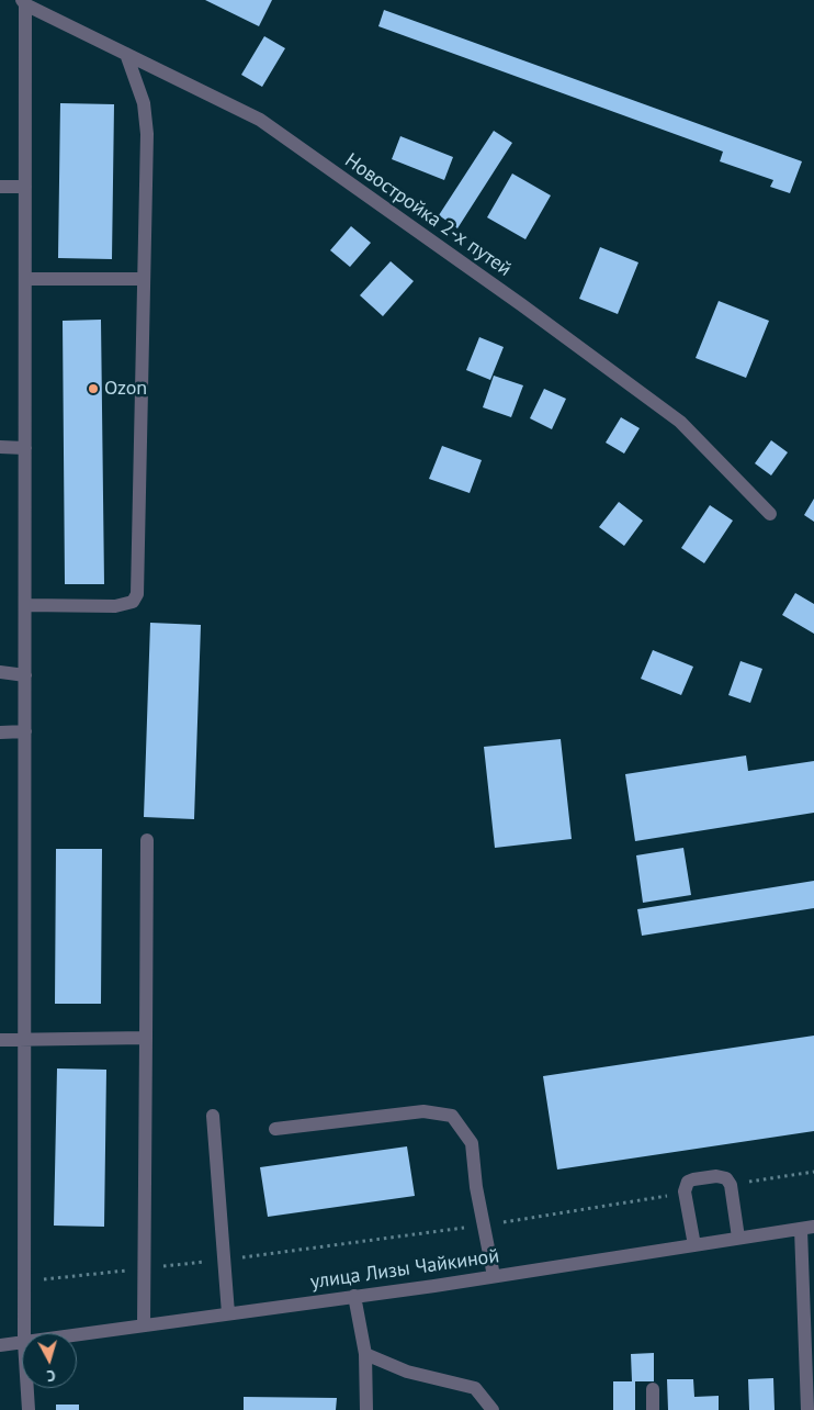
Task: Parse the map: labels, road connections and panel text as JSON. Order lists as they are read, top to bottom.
{
  "streets": {
    "street": ["Новостройка 2-х путей", "улица Лизы Чайкиной"]
  },
  "places": ["Ozon"],
  "north": "bottom"
}
